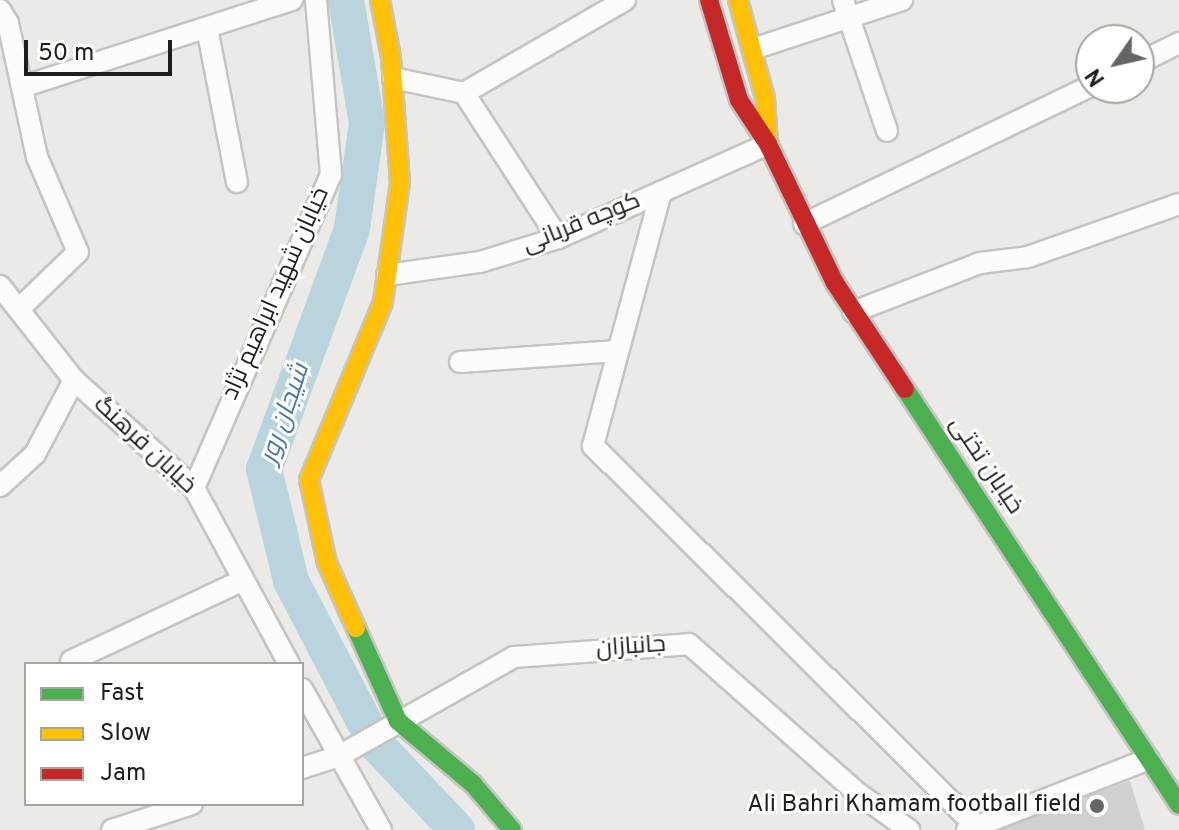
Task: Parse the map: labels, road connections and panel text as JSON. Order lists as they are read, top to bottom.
{
  "streets": {
    "main road": ["خیابان تختی"],
    "street": [
      "کوچه قربانی",
      "خیابان شهید ابراهیم نژاد",
      "خیابان فرهنگ",
      "جانبازان"
    ]
  },
  "crossings": [
    ["کوچه قربانی", "خیابان تختی"],
    ["خیابان شهید ابراهیم نژاد", "خیابان فرهنگ"]
  ],
  "water": ["شیجان رور"],
  "places": ["Ali Bahri Khamam football field"],
  "legend": ["Fast", "Slow", "Jam"],
  "scale_bar": "50 m",
  "north": "bottom left"
}
